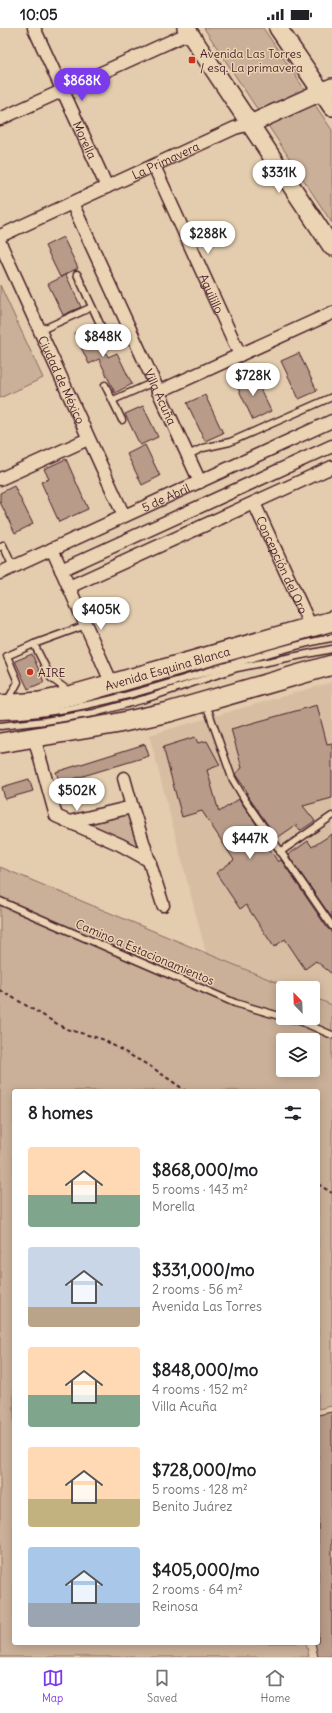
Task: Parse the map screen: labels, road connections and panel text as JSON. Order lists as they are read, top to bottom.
{
  "streets": {
    "main road": ["Avenida Esquina Blanca"],
    "street": [
      "Morella",
      "La Primavera",
      "Aguilillo",
      "Ciudad de México",
      "Villa Acuña",
      "5 de Abril",
      "Concepción del Oro"
    ],
    "lane": ["Camino a Estacionamientos"]
  },
  "crossings": [
    ["Morella", "La Primavera"],
    ["La Primavera", "Aguilillo"],
    ["La Primavera", "Villa Acuña"],
    ["Ciudad de México", "5 de Abril"],
    ["Villa Acuña", "5 de Abril"],
    ["Concepción del Oro", "Avenida Esquina Blanca"]
  ],
  "places": {
    "transit": ["Avenida Las Torres / esq. La primavera"],
    "other": ["AIRE"]
  },
  "north": "top left",
  "page": {
    "status": "10:05",
    "price": [
      "$868K",
      "$331K",
      "$288K",
      "$848K",
      "$728K",
      "$405K",
      "$502K",
      "$447K"
    ],
    "heading": "8 homes",
    "list": [
      {
        "name": "$868,000/mo",
        "note": "5 rooms · 143 m² · Morella"
      },
      {
        "name": "$331,000/mo",
        "note": "2 rooms · 56 m² · Avenida Las Torres"
      },
      {
        "name": "$848,000/mo",
        "note": "4 rooms · 152 m² · Villa Acuña"
      },
      {
        "name": "$728,000/mo",
        "note": "5 rooms · 128 m² · Benito Juárez"
      },
      {
        "name": "$405,000/mo",
        "note": "2 rooms · 64 m² · Reinosa"
      }
    ],
    "tabs": ["Map", "Saved", "Home"]
  }
}
